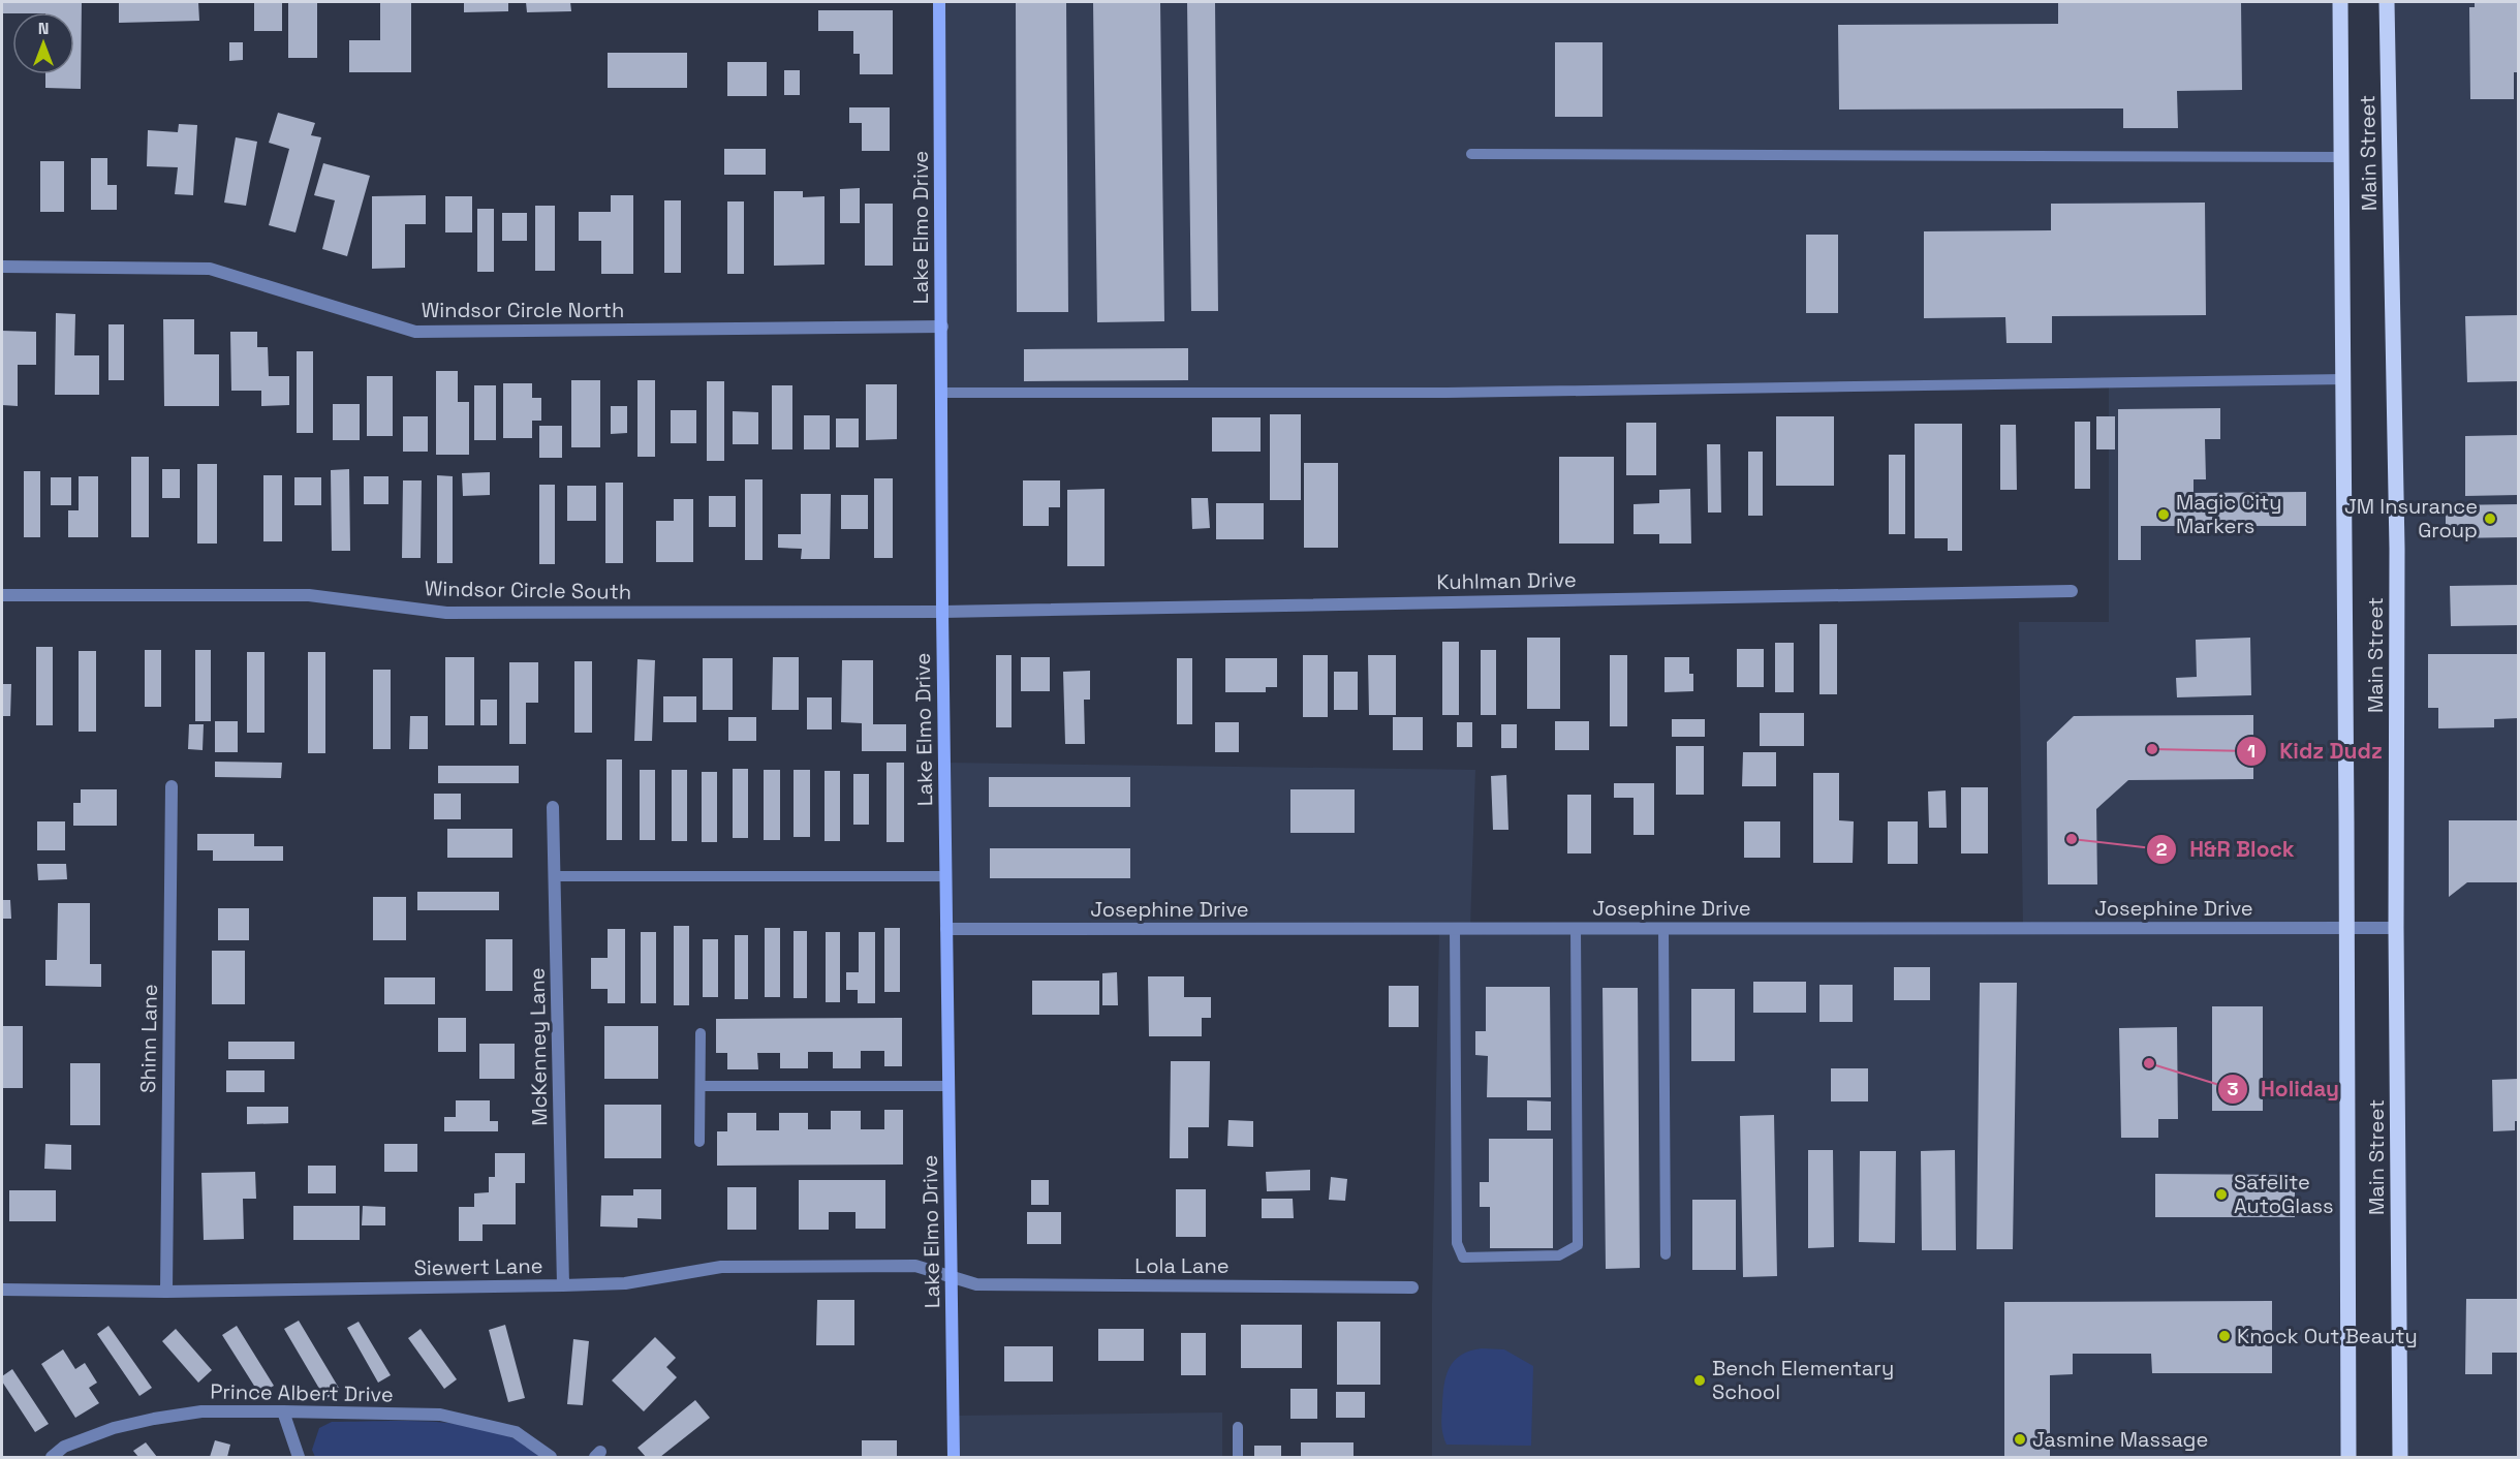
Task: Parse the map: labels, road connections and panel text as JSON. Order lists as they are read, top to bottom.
{
  "streets": {
    "main road": ["Main Street", "Lake Elmo Drive"],
    "street": [
      "Windsor Circle North",
      "Kuhlman Drive",
      "Windsor Circle South",
      "Josephine Drive",
      "Shinn Lane",
      "McKenney Lane",
      "Lola Lane",
      "Siewert Lane",
      "Prince Albert Drive"
    ]
  },
  "crossings": [
    ["Main Street", "Josephine Drive"],
    ["Lake Elmo Drive", "Windsor Circle North"],
    ["Lake Elmo Drive", "Kuhlman Drive"],
    ["Lake Elmo Drive", "Windsor Circle South"],
    ["Lake Elmo Drive", "Josephine Drive"],
    ["Lake Elmo Drive", "Lola Lane"],
    ["Lake Elmo Drive", "Siewert Lane"],
    ["Kuhlman Drive", "Windsor Circle South"],
    ["Shinn Lane", "Siewert Lane"],
    ["McKenney Lane", "Siewert Lane"],
    ["Lola Lane", "Siewert Lane"]
  ],
  "places": [
    "Magic City Markers",
    "JM Insurance Group",
    "Kidz Dudz",
    "H&R Block",
    "Holiday",
    "Safelite AutoGlass",
    "Knock Out Beauty",
    "Bench Elementary School",
    "Jasmine Massage"
  ],
  "north": "top"
}
